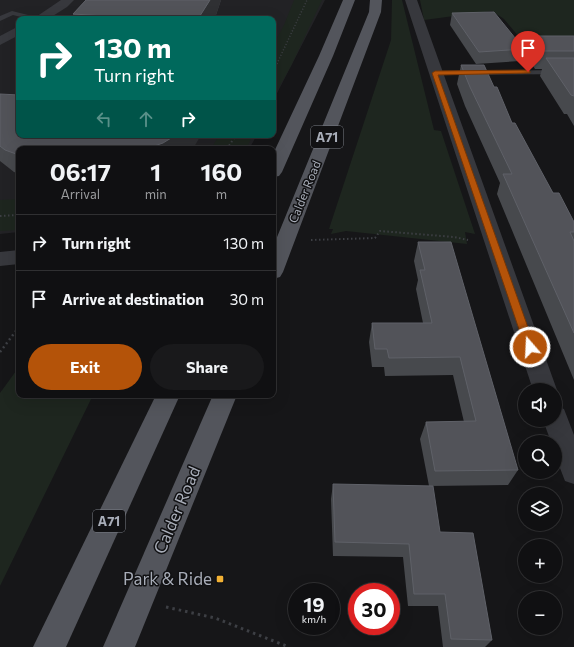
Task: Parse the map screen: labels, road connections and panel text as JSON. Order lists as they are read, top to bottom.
{
  "streets": {
    "main road": ["A71", "Calder Road"]
  },
  "places": {
    "transit": ["Park & Ride"]
  },
  "page": {
    "turn": ["130 m", "Turn right"],
    "eta": [
      "06:17",
      "Arrival",
      "1",
      "min",
      "160",
      "m"
    ],
    "list": [
      {
        "name": "Turn right",
        "value": "130 m"
      },
      {
        "name": "Arrive at destination",
        "value": "30 m"
      }
    ],
    "buttons": ["Exit", "Share"],
    "map_buttons": ["+", "−"],
    "speed": "19 km/h",
    "limit": "30"
  }
}
